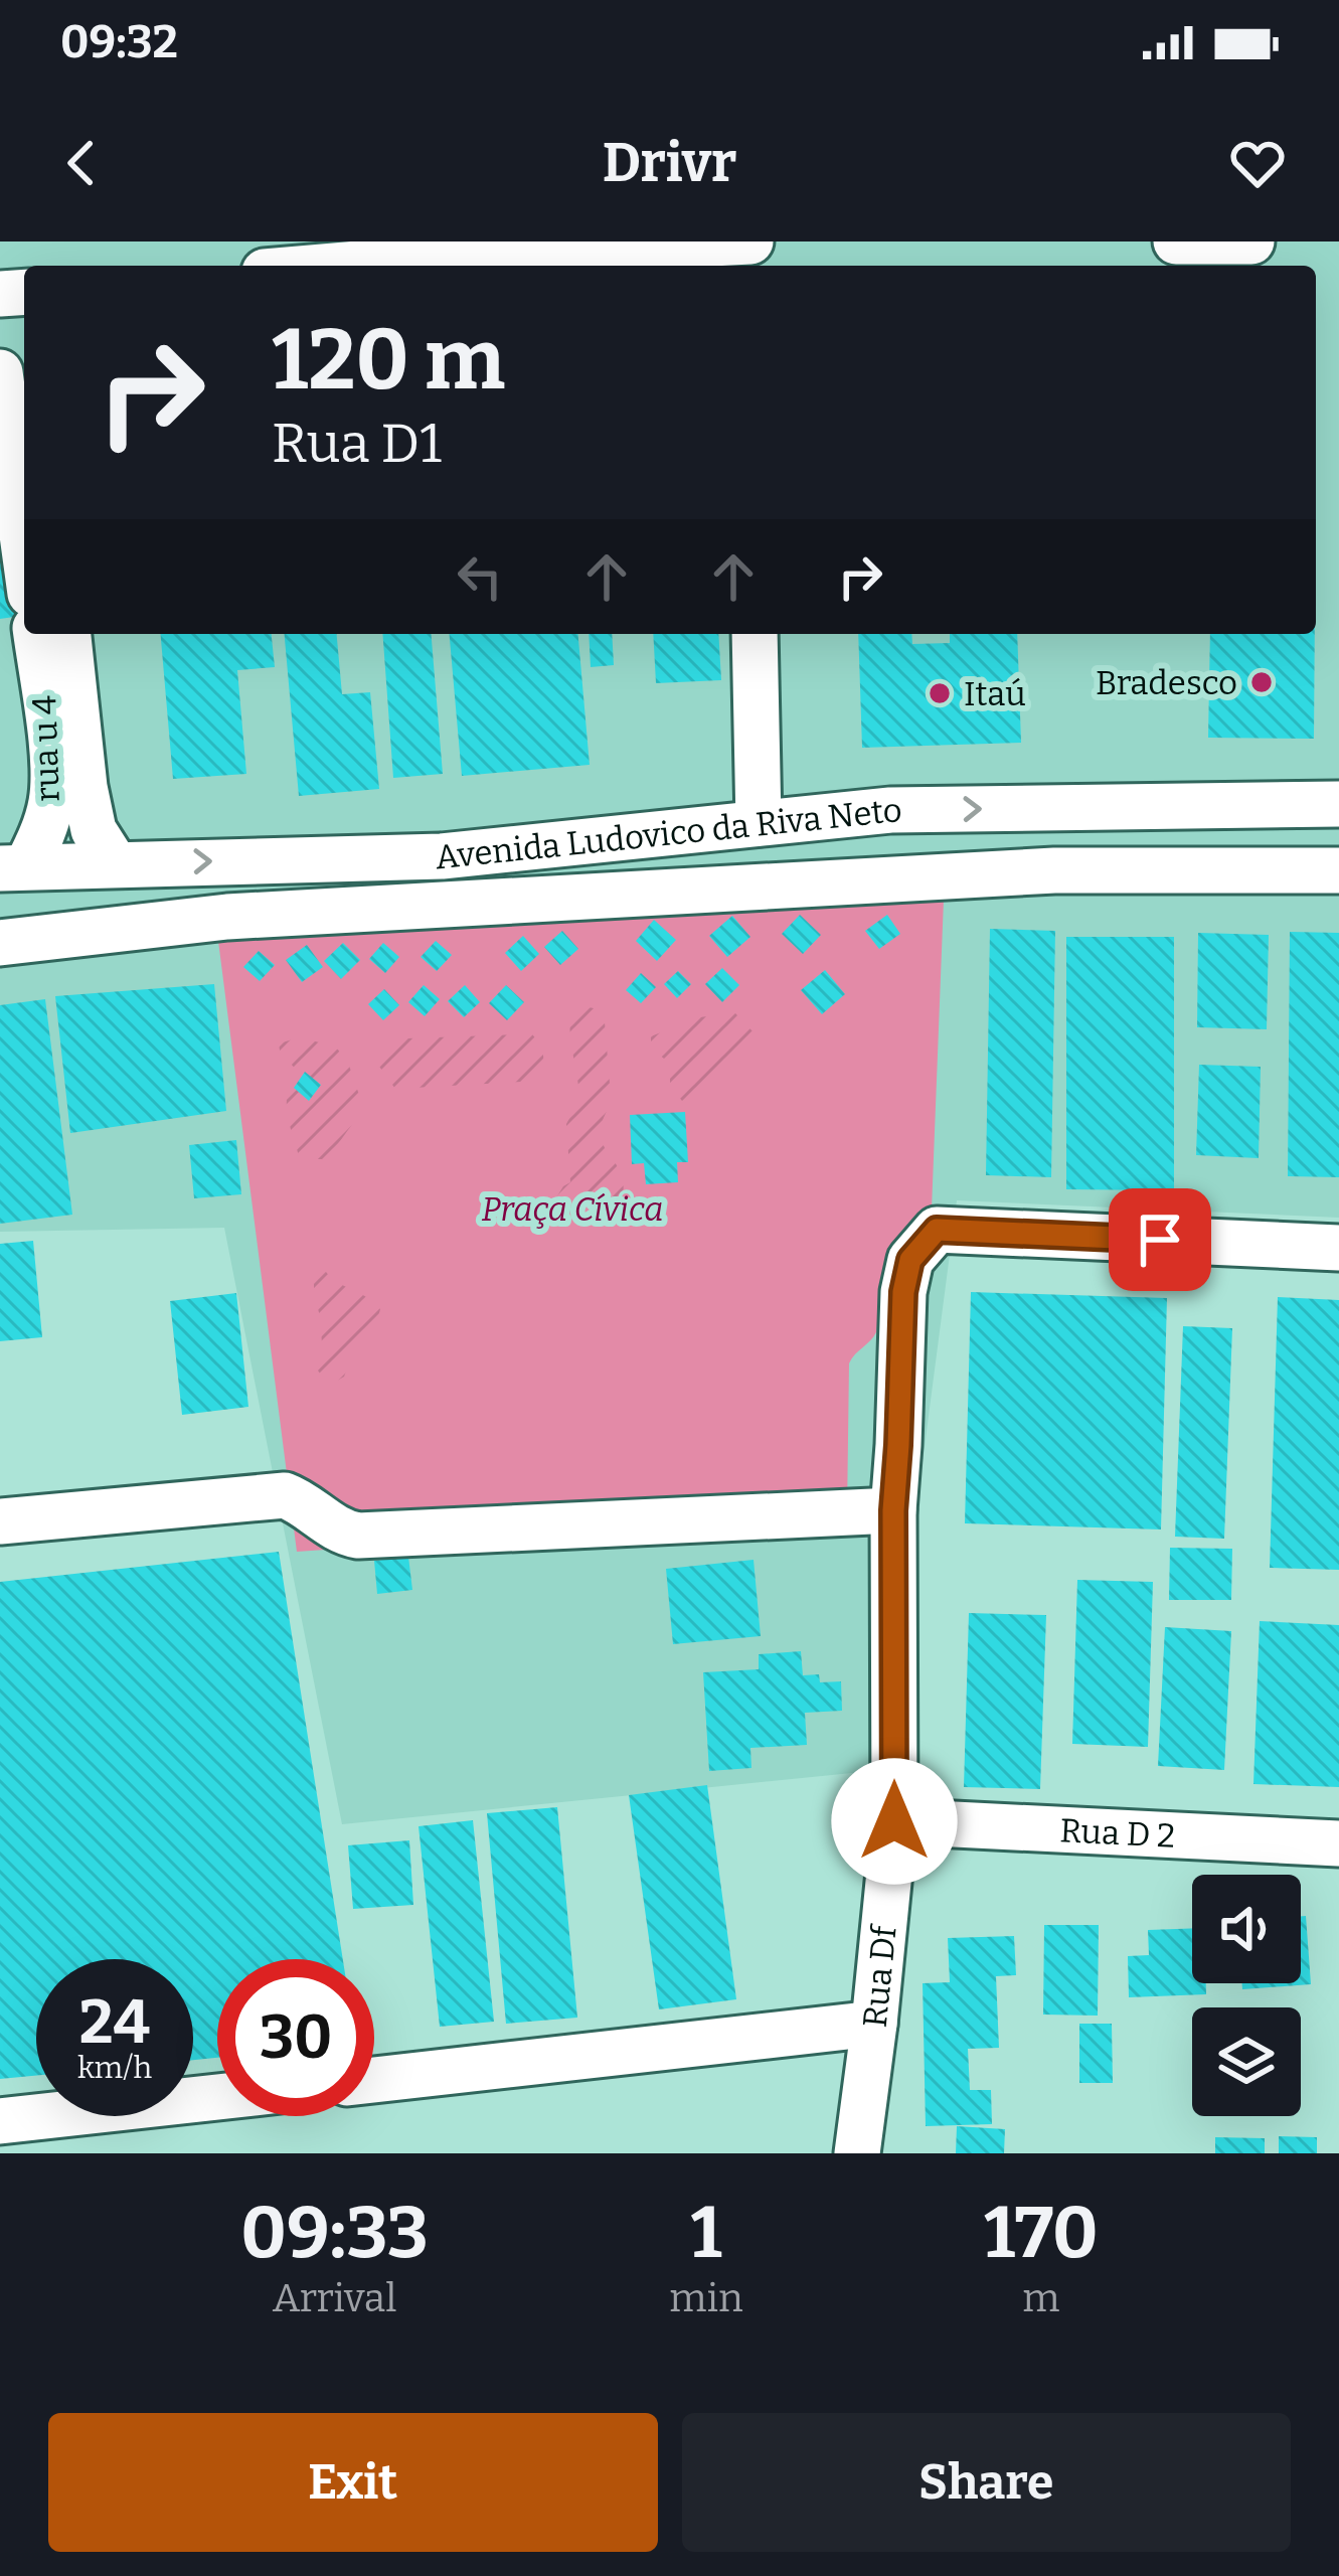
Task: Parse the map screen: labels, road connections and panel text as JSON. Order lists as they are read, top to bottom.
{
  "streets": {
    "street": [
      "rua u 4",
      "Avenida Ludovico da Riva Neto",
      "Rua D 2",
      "Rua Df"
    ]
  },
  "crossings": [
    ["rua u 4", "Avenida Ludovico da Riva Neto"],
    ["Rua D 2", "Rua Df"]
  ],
  "parks": ["Praça Cívica"],
  "places": ["Bradesco", "Itaú"],
  "page": {
    "status": "09:32",
    "header": "Drivr",
    "turn": ["120 m", "Rua D1"],
    "speed": "24 km/h",
    "limit": "30",
    "eta": [
      "09:33",
      "Arrival",
      "1",
      "min",
      "170",
      "m"
    ],
    "buttons": ["Exit", "Share"]
  }
}
